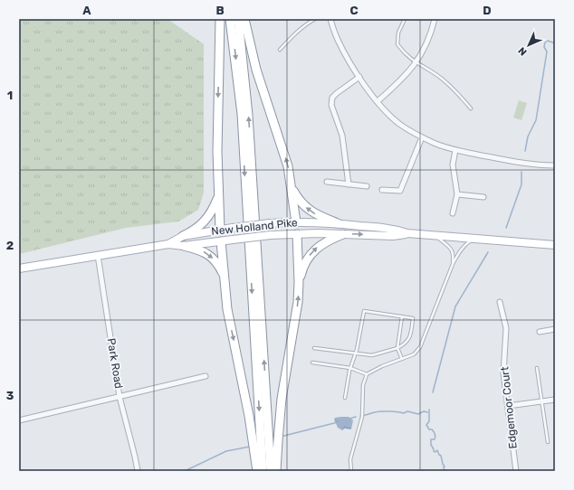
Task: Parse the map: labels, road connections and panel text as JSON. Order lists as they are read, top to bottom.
{
  "streets": {
    "main road": ["New Holland Pike"],
    "street": ["Park Road", "Edgemoor Court"]
  },
  "crossings": [
    ["New Holland Pike", "Park Road"]
  ],
  "north": "bottom left",
  "grid": {
    "columns": [
      "A",
      "B",
      "C",
      "D"
    ],
    "rows": ["1", "2", "3"]
  }
}
